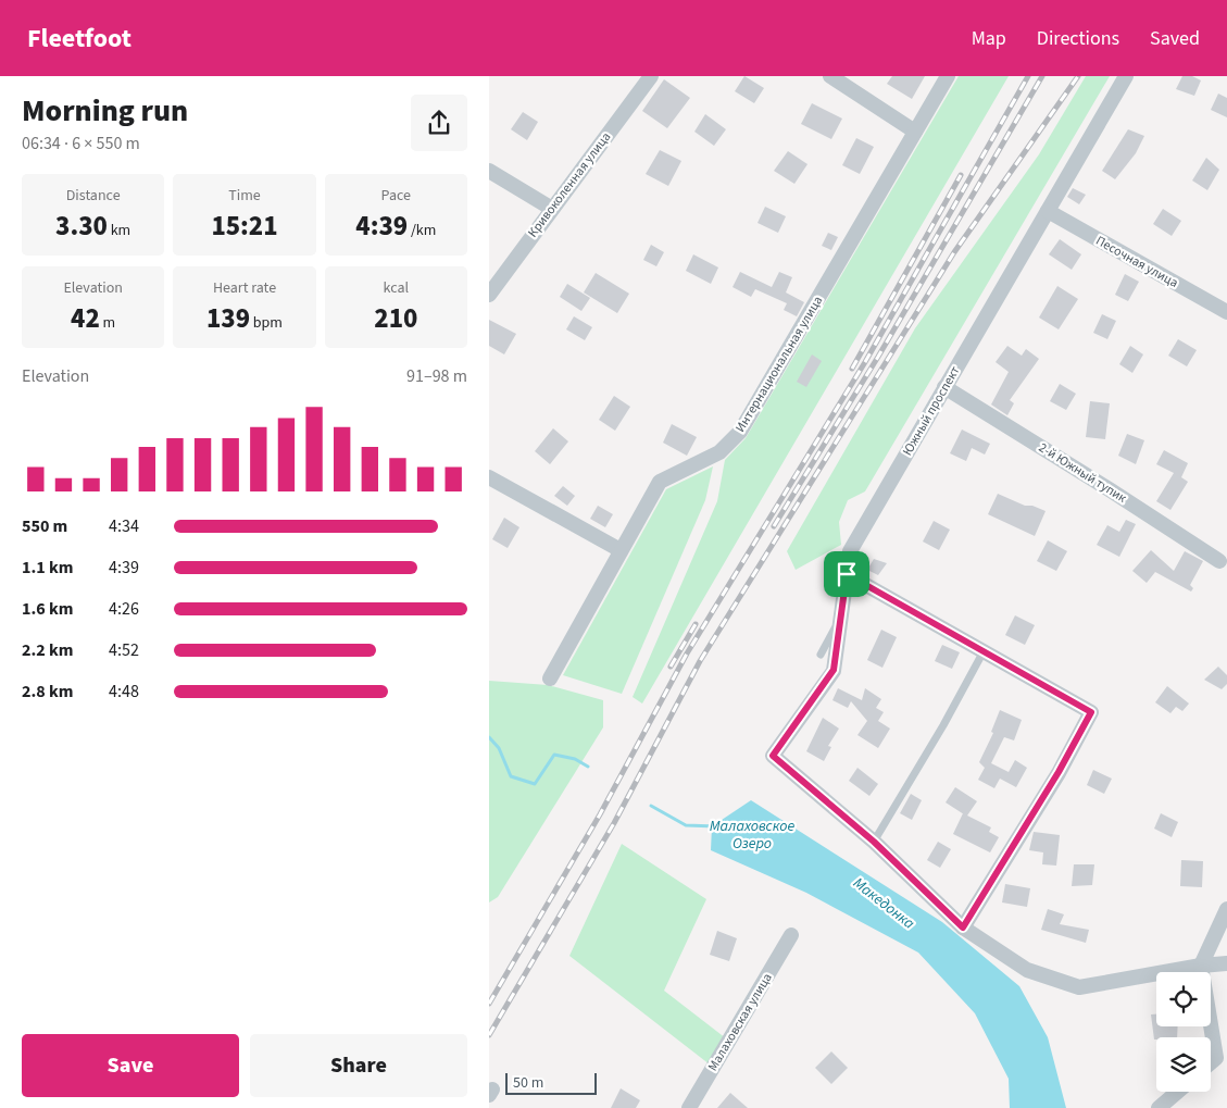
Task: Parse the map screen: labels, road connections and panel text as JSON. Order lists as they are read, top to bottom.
{
  "streets": {
    "street": [
      "Кривоколенная улица",
      "Песочная улица",
      "Интернациональная улица",
      "Южный проспект",
      "2-й Южный тупик",
      "Малаховская улица"
    ]
  },
  "crossings": [
    ["Песочная улица", "Южный проспект"],
    ["Южный проспект", "2-й Южный тупик"]
  ],
  "water": ["Малаховское Озеро", "Македонка"],
  "scale_bar": "50 m",
  "page": {
    "header": "Fleetfoot",
    "nav": ["Map", "Directions", "Saved"],
    "heading": ["Morning run", "06:34 · 6 × 550 m"],
    "stats": [
      ["Distance", "3.30 km"],
      ["Time", "15:21"],
      ["Pace", "4:39 /km"],
      ["Elevation", "42 m"],
      ["Heart rate", "139 bpm"],
      ["kcal", "210"]
    ],
    "chart": ["Elevation", "91–98 m"],
    "list": [
      {
        "name": "550 m",
        "note": "4:34"
      },
      {
        "name": "1.1 km",
        "note": "4:39"
      },
      {
        "name": "1.6 km",
        "note": "4:26"
      },
      {
        "name": "2.2 km",
        "note": "4:52"
      },
      {
        "name": "2.8 km",
        "note": "4:48"
      }
    ],
    "buttons": ["Save", "Share"],
    "scale": "50 m"
  }
}
